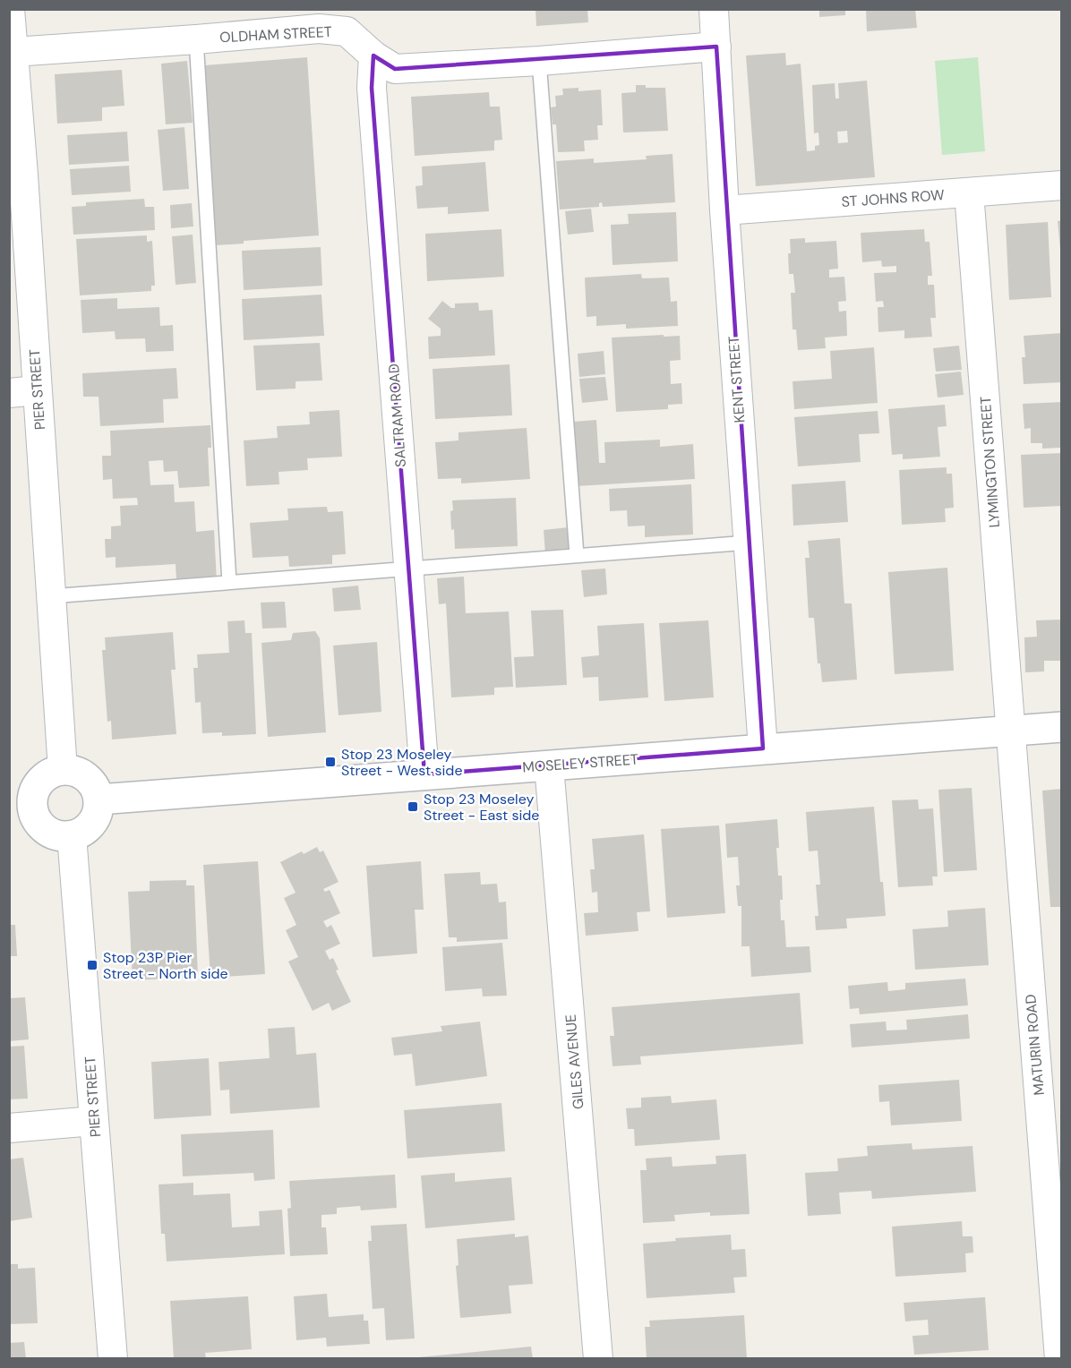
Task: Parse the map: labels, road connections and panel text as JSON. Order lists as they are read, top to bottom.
{
  "streets": {
    "street": [
      "OLDHAM STREET",
      "ST JOHNS ROW",
      "KENT STREET",
      "PIER STREET",
      "SALTRAM ROAD",
      "LYMINGTON STREET",
      "MOSELEY STREET",
      "MATURIN ROAD",
      "GILES AVENUE"
    ]
  },
  "crossings": [
    ["OLDHAM STREET", "KENT STREET"],
    ["OLDHAM STREET", "PIER STREET"],
    ["OLDHAM STREET", "SALTRAM ROAD"],
    ["ST JOHNS ROW", "KENT STREET"],
    ["ST JOHNS ROW", "LYMINGTON STREET"],
    ["KENT STREET", "MOSELEY STREET"],
    ["PIER STREET", "MOSELEY STREET"],
    ["SALTRAM ROAD", "MOSELEY STREET"],
    ["LYMINGTON STREET", "MOSELEY STREET"],
    ["LYMINGTON STREET", "MATURIN ROAD"],
    ["MOSELEY STREET", "MATURIN ROAD"],
    ["MOSELEY STREET", "GILES AVENUE"]
  ],
  "places": {
    "transit": ["Stop 23 Moseley Street - West side", "Stop 23 Moseley Street - East side", "Stop 23P Pier Street - North side"]
  }
}
